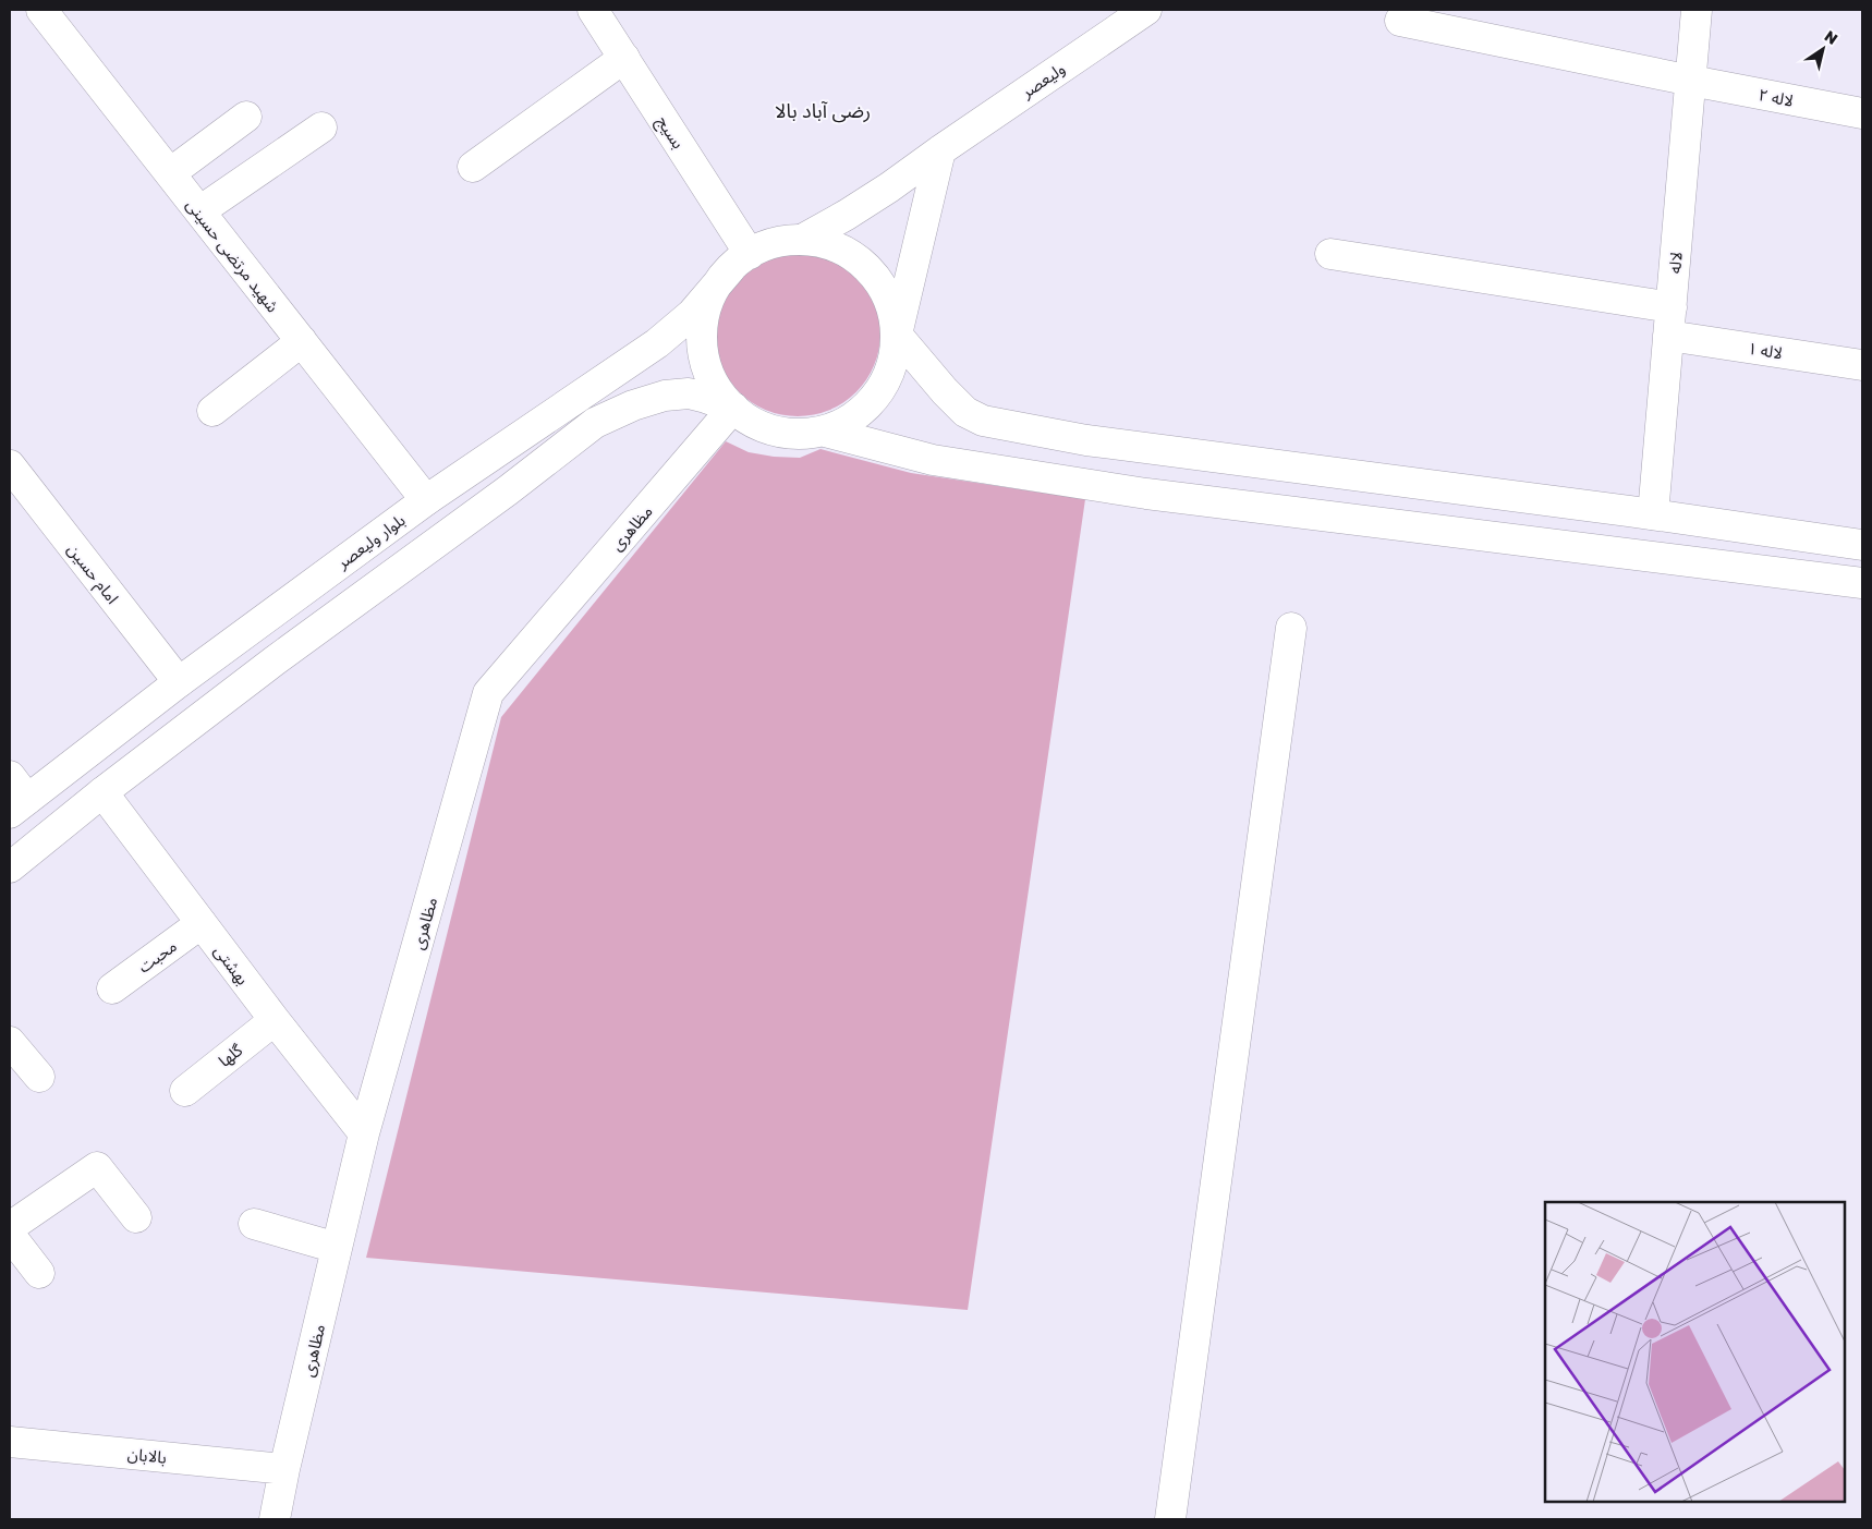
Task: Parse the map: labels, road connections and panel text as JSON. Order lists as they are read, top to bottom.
{
  "streets": {
    "street": [
      "ولیعصر",
      "لاله ۲",
      "بسیج",
      "شهید مرتضی حسینی",
      "لاله",
      "لاله ۱",
      "مظاهری",
      "بلوار ولیعصر",
      "امام حسین",
      "محبت",
      "بهشتی",
      "گلها",
      "بالابان"
    ]
  },
  "crossings": [
    ["ولیعصر", "بسیج"],
    ["ولیعصر", "مظاهری"],
    ["ولیعصر", "بلوار ولیعصر"],
    ["لاله ۲", "لاله"],
    ["بسیج", "مظاهری"],
    ["بسیج", "بلوار ولیعصر"],
    ["شهید مرتضی حسینی", "بلوار ولیعصر"],
    ["لاله", "لاله ۱"],
    ["مظاهری", "بلوار ولیعصر"],
    ["مظاهری", "بهشتی"],
    ["مظاهری", "بالابان"],
    ["بلوار ولیعصر", "امام حسین"],
    ["محبت", "بهشتی"],
    ["بهشتی", "گلها"]
  ],
  "districts": ["رضی آباد بالا"],
  "north": "top right"
}
